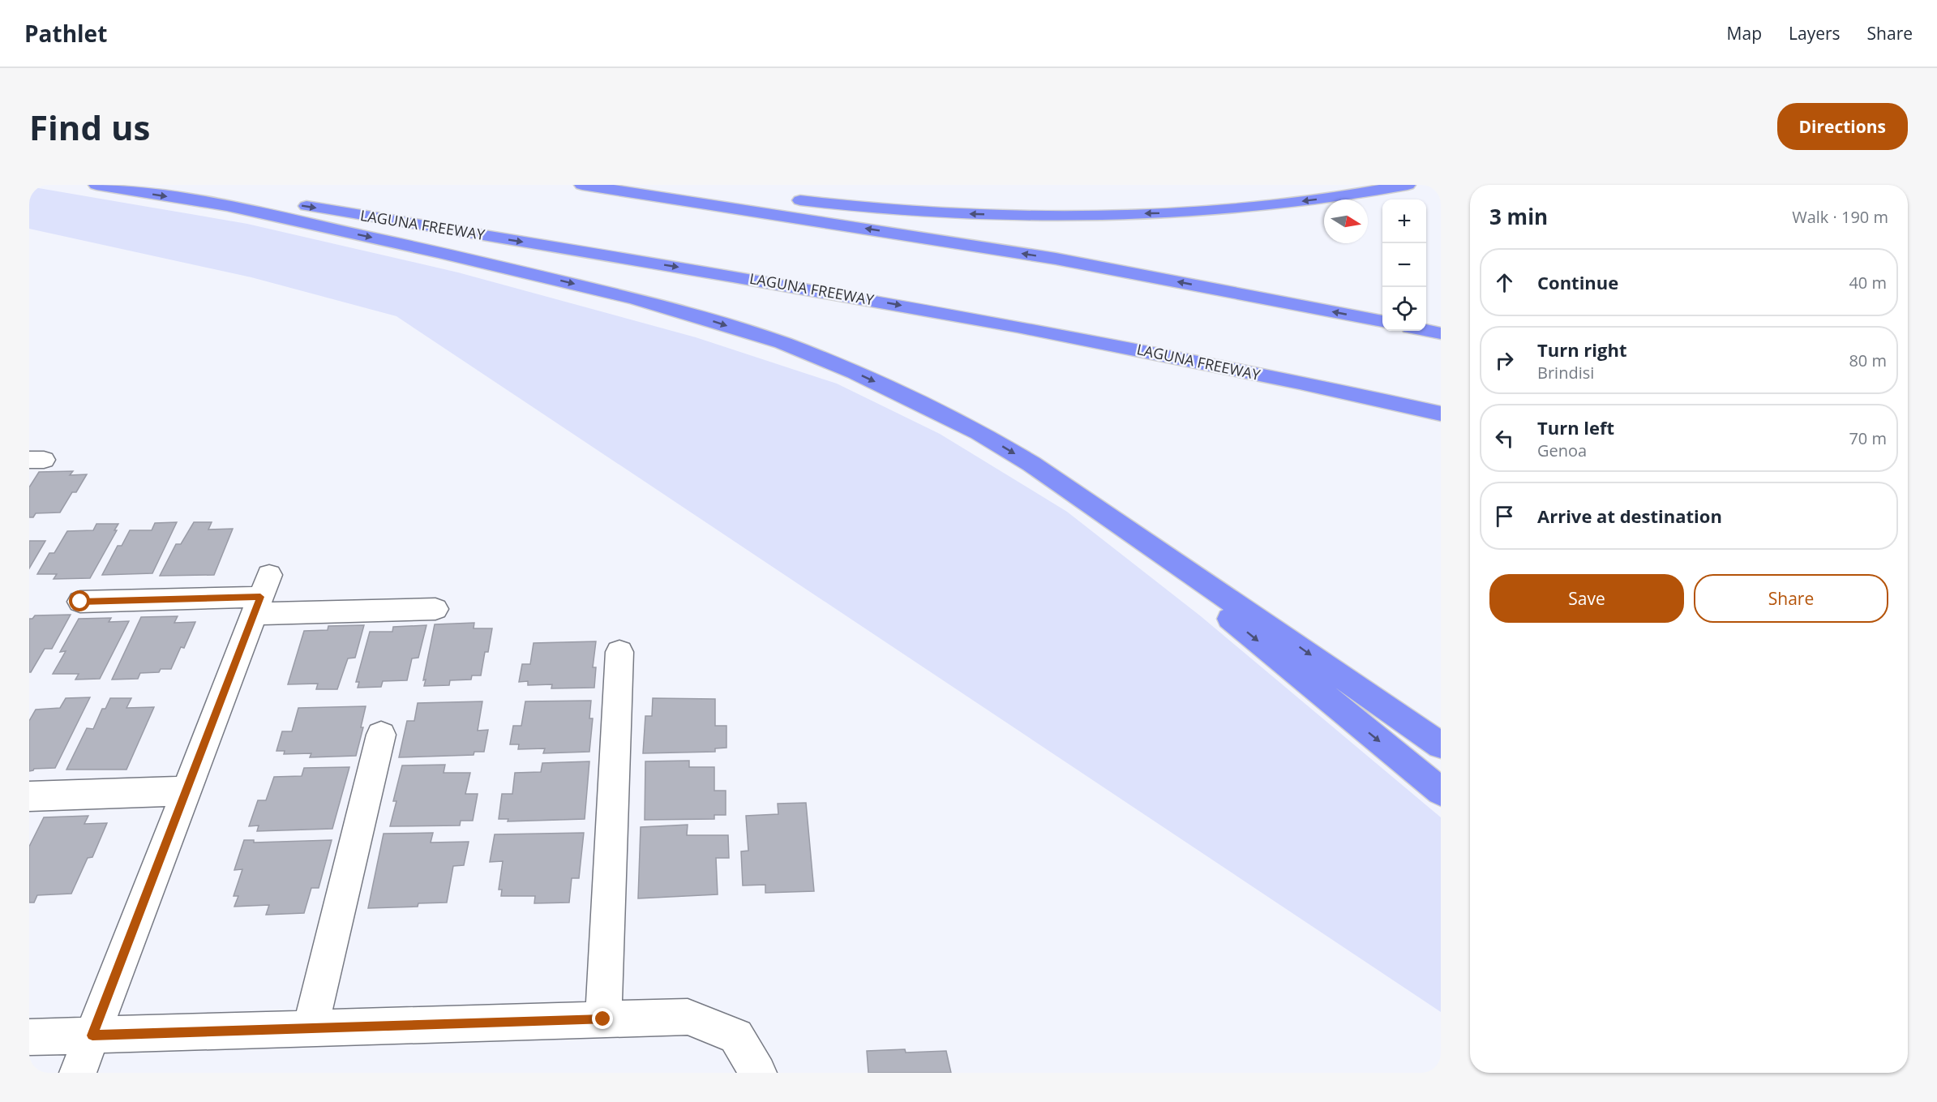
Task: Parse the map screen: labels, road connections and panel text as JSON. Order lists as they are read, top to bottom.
{
  "streets": {
    "highway": ["LAGUNA FREEWAY"]
  },
  "north": "right",
  "page": {
    "header": "Pathlet",
    "nav": ["Map", "Layers", "Share"],
    "buttons": [
      "Directions",
      ["Save", "Share"]
    ],
    "title": "Find us",
    "heading": ["3 min", "Walk · 190 m"],
    "map_buttons": ["+", "−"],
    "list": [
      ["Continue", "40 m"],
      ["Turn right", "Brindisi", "80 m"],
      ["Turn left", "Genoa", "70 m"],
      "Arrive at destination"
    ]
  }
}
